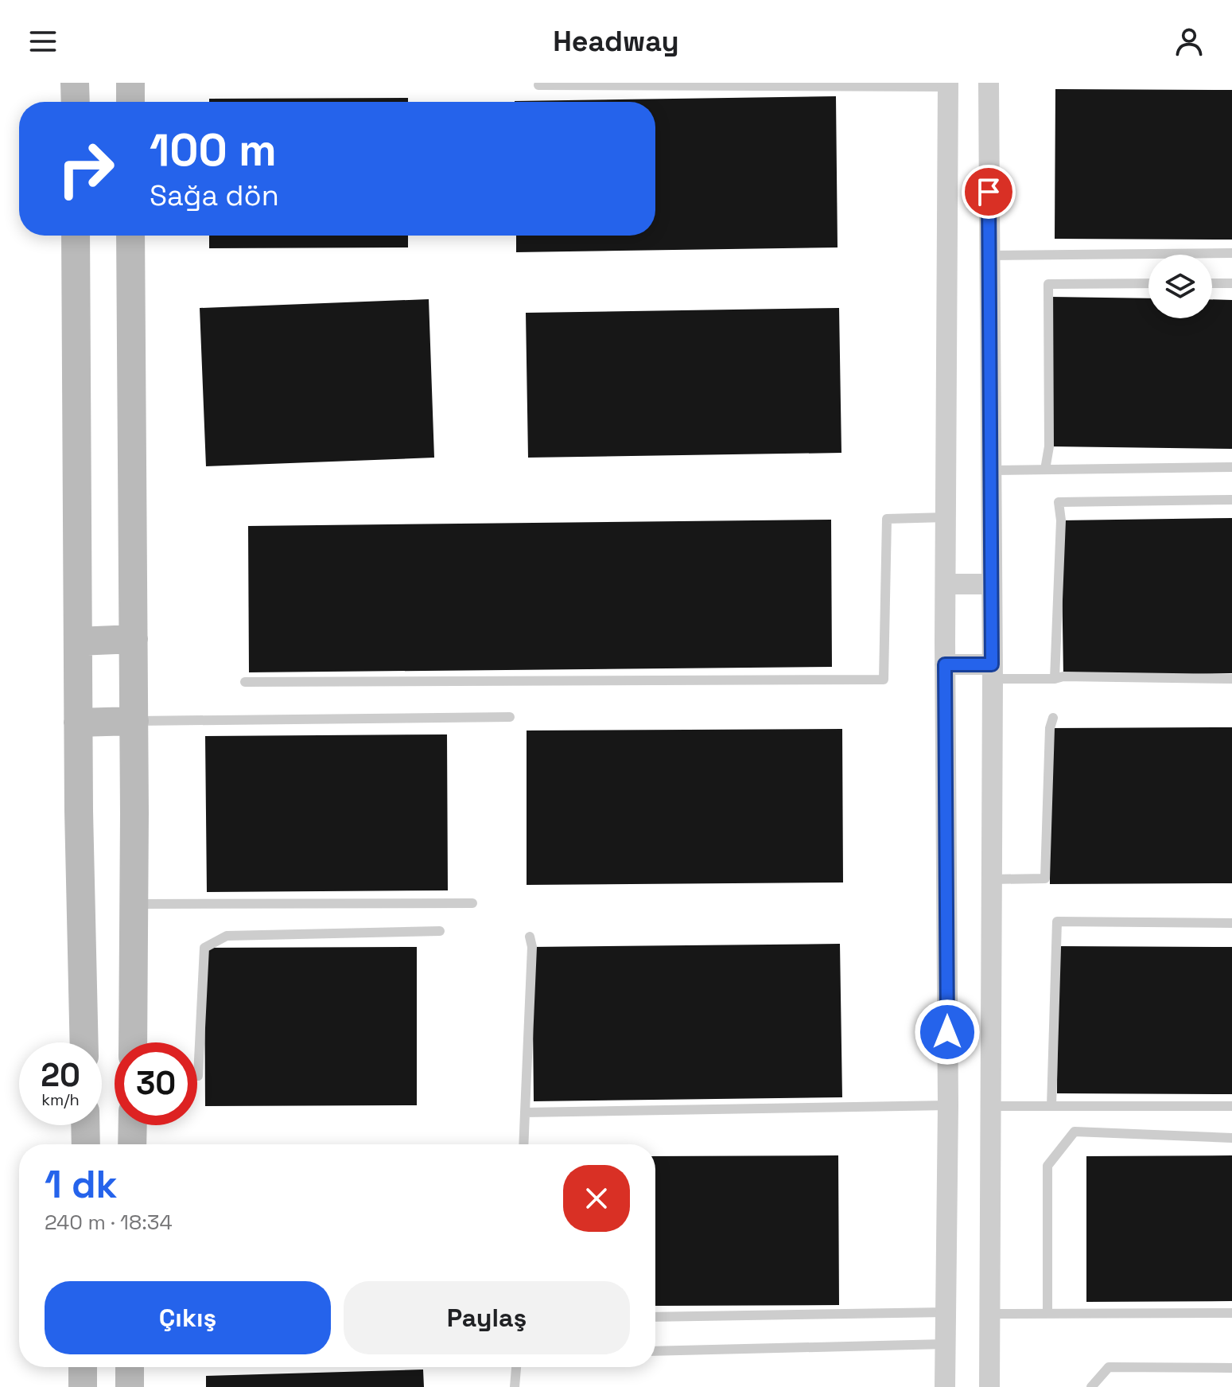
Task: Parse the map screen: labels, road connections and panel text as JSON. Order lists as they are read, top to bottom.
{
  "page": {
    "header": "Headway",
    "turn": ["100 m", "Sağa dön"],
    "speed": "20 km/h",
    "limit": "30",
    "heading": ["1 dk", "240 m · 18:34"],
    "buttons": ["Çıkış", "Paylaş"]
  }
}
